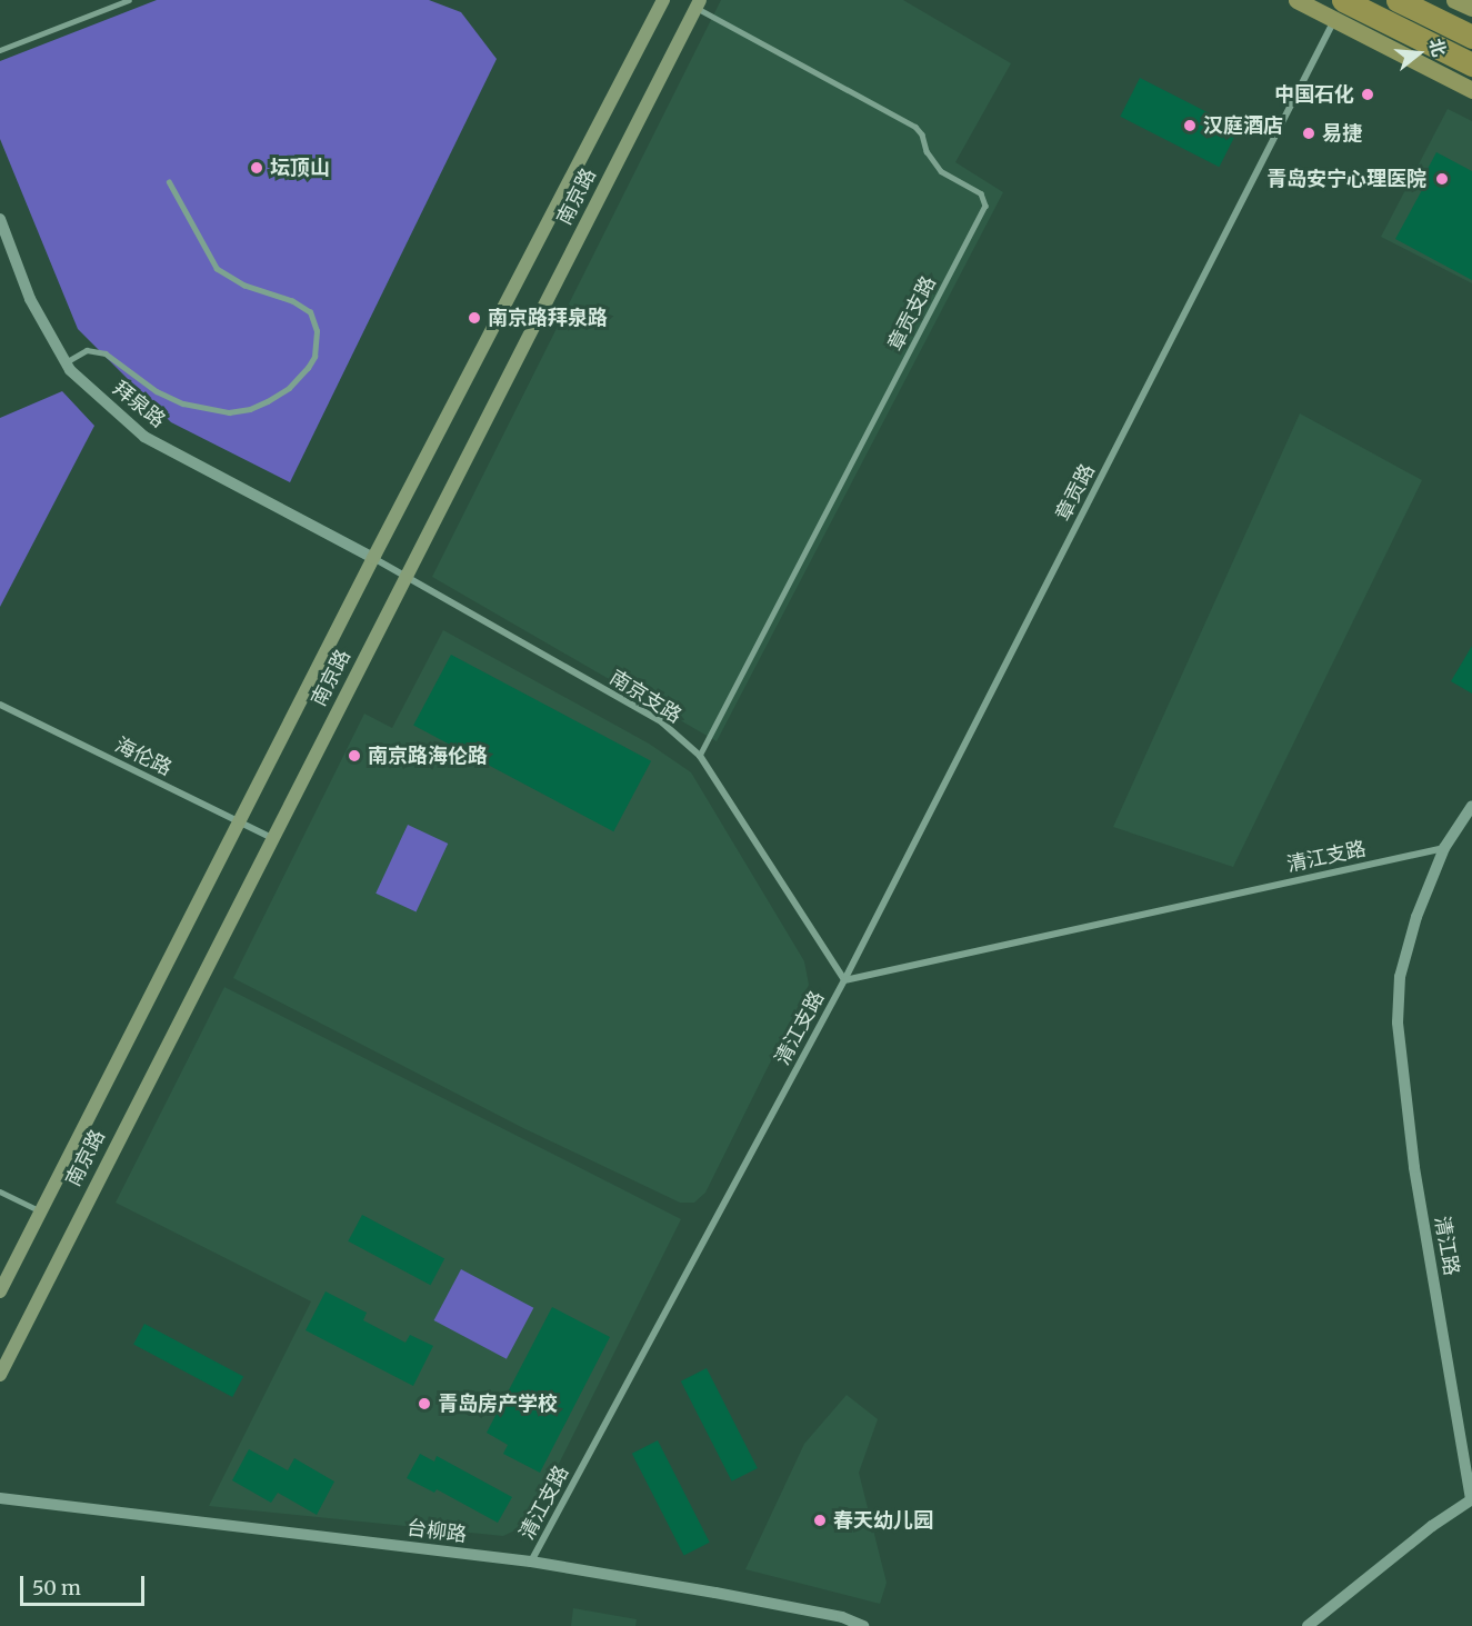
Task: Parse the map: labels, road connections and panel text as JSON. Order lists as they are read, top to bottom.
{
  "streets": {
    "main road": ["南京路"],
    "street": [
      "拜泉路",
      "章贡路",
      "南京支路",
      "海伦路",
      "清江支路",
      "清江路",
      "台柳路"
    ],
    "lane": ["章贡支路"]
  },
  "crossings": [
    ["南京路", "章贡支路"],
    ["南京路", "拜泉路"],
    ["南京路", "南京支路"],
    ["南京路", "海伦路"],
    ["章贡支路", "南京支路"],
    ["拜泉路", "南京支路"],
    ["章贡路", "南京支路"],
    ["章贡路", "清江支路"],
    ["南京支路", "清江支路"],
    ["清江支路", "清江路"],
    ["清江支路", "台柳路"]
  ],
  "places": [
    "中国石化",
    "汉庭酒店",
    "易捷",
    "坛顶山",
    "青岛安宁心理医院",
    "南京路拜泉路",
    "南京路海伦路",
    "青岛房产学校",
    "春天幼儿园"
  ],
  "scale_bar": "50 m",
  "north": "right"
}
